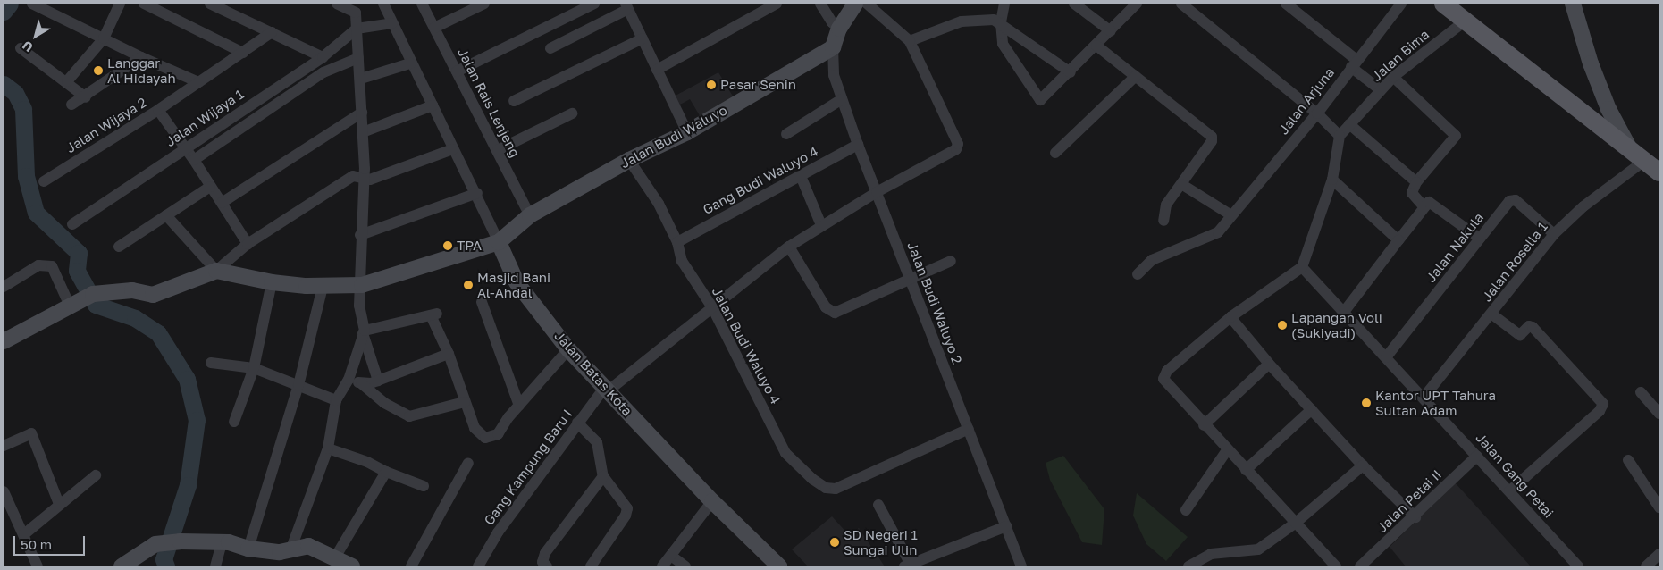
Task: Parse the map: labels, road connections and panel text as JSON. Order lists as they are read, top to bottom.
{
  "streets": {
    "street": [
      "Jalan Bima",
      "Jalan Arjuna",
      "Jalan Rais Lenjeng",
      "Jalan Wijaya 1",
      "Jalan Wijaya 2",
      "Jalan Budi Waluyo",
      "Gang Budi Waluyo 4",
      "Jalan Nakula",
      "Jalan Rosella 1",
      "Jalan Budi Waluyo 2",
      "Jalan Budi Waluyo 4",
      "Jalan Batas Kota",
      "Gang Kampung Baru I",
      "Jalan Gang Petai",
      "Jalan Petai II"
    ]
  },
  "crossings": [
    ["Jalan Rais Lenjeng", "Jalan Budi Waluyo"],
    ["Jalan Budi Waluyo", "Jalan Budi Waluyo 2"],
    ["Jalan Budi Waluyo", "Jalan Budi Waluyo 4"],
    ["Jalan Budi Waluyo", "Jalan Batas Kota"],
    ["Gang Budi Waluyo 4", "Jalan Budi Waluyo 2"],
    ["Gang Budi Waluyo 4", "Jalan Budi Waluyo 4"],
    ["Jalan Nakula", "Jalan Rosella 1"],
    ["Jalan Nakula", "Jalan Gang Petai"],
    ["Jalan Rosella 1", "Jalan Gang Petai"],
    ["Jalan Budi Waluyo 2", "Jalan Budi Waluyo 4"],
    ["Jalan Budi Waluyo 2", "Gang Kampung Baru I"],
    ["Jalan Budi Waluyo 4", "Gang Kampung Baru I"],
    ["Jalan Batas Kota", "Gang Kampung Baru I"],
    ["Jalan Gang Petai", "Jalan Petai II"]
  ],
  "places": [
    "Langgar Al Hidayah",
    "Pasar Senin",
    "TPA",
    "Masjid Bani Al-Ahdal",
    "Lapangan Voli (Sukiyadi)",
    "Kantor UPT Tahura Sultan Adam",
    "SD Negeri 1 Sungai Ulin"
  ],
  "scale_bar": "50 m",
  "north": "bottom left"
}
